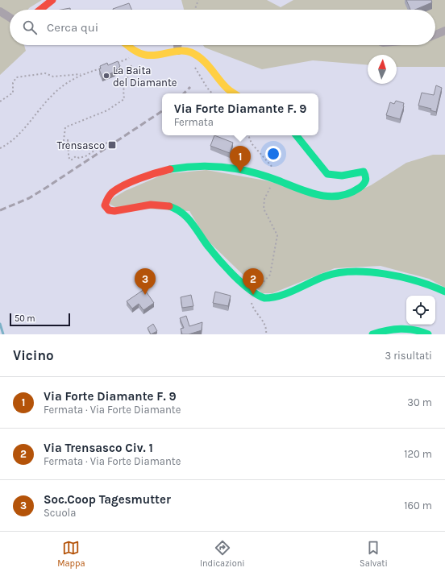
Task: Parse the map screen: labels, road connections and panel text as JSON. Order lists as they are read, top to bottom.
{
  "places": {
    "other": ["La Baita del Diamante"],
    "transit": ["Trensasco"]
  },
  "scale_bar": "50 m",
  "north": "top",
  "page": {
    "search": "Cerca qui",
    "popup": ["Via Forte Diamante F. 9", "Fermata"],
    "pins": ["1", "2", "3"],
    "scale": "50 m",
    "heading": ["Vicino", "3 risultati"],
    "list": [
      {
        "mark": "1",
        "name": "Via Forte Diamante F. 9",
        "note": "Fermata · Via Forte Diamante",
        "value": "30 m"
      },
      {
        "mark": "2",
        "name": "Via Trensasco Civ. 1",
        "note": "Fermata · Via Forte Diamante",
        "value": "120 m"
      },
      {
        "mark": "3",
        "name": "Soc.Coop Tagesmutter",
        "note": "Scuola",
        "value": "160 m"
      }
    ],
    "nav": ["Mappa", "Indicazioni", "Salvati"]
  }
}
